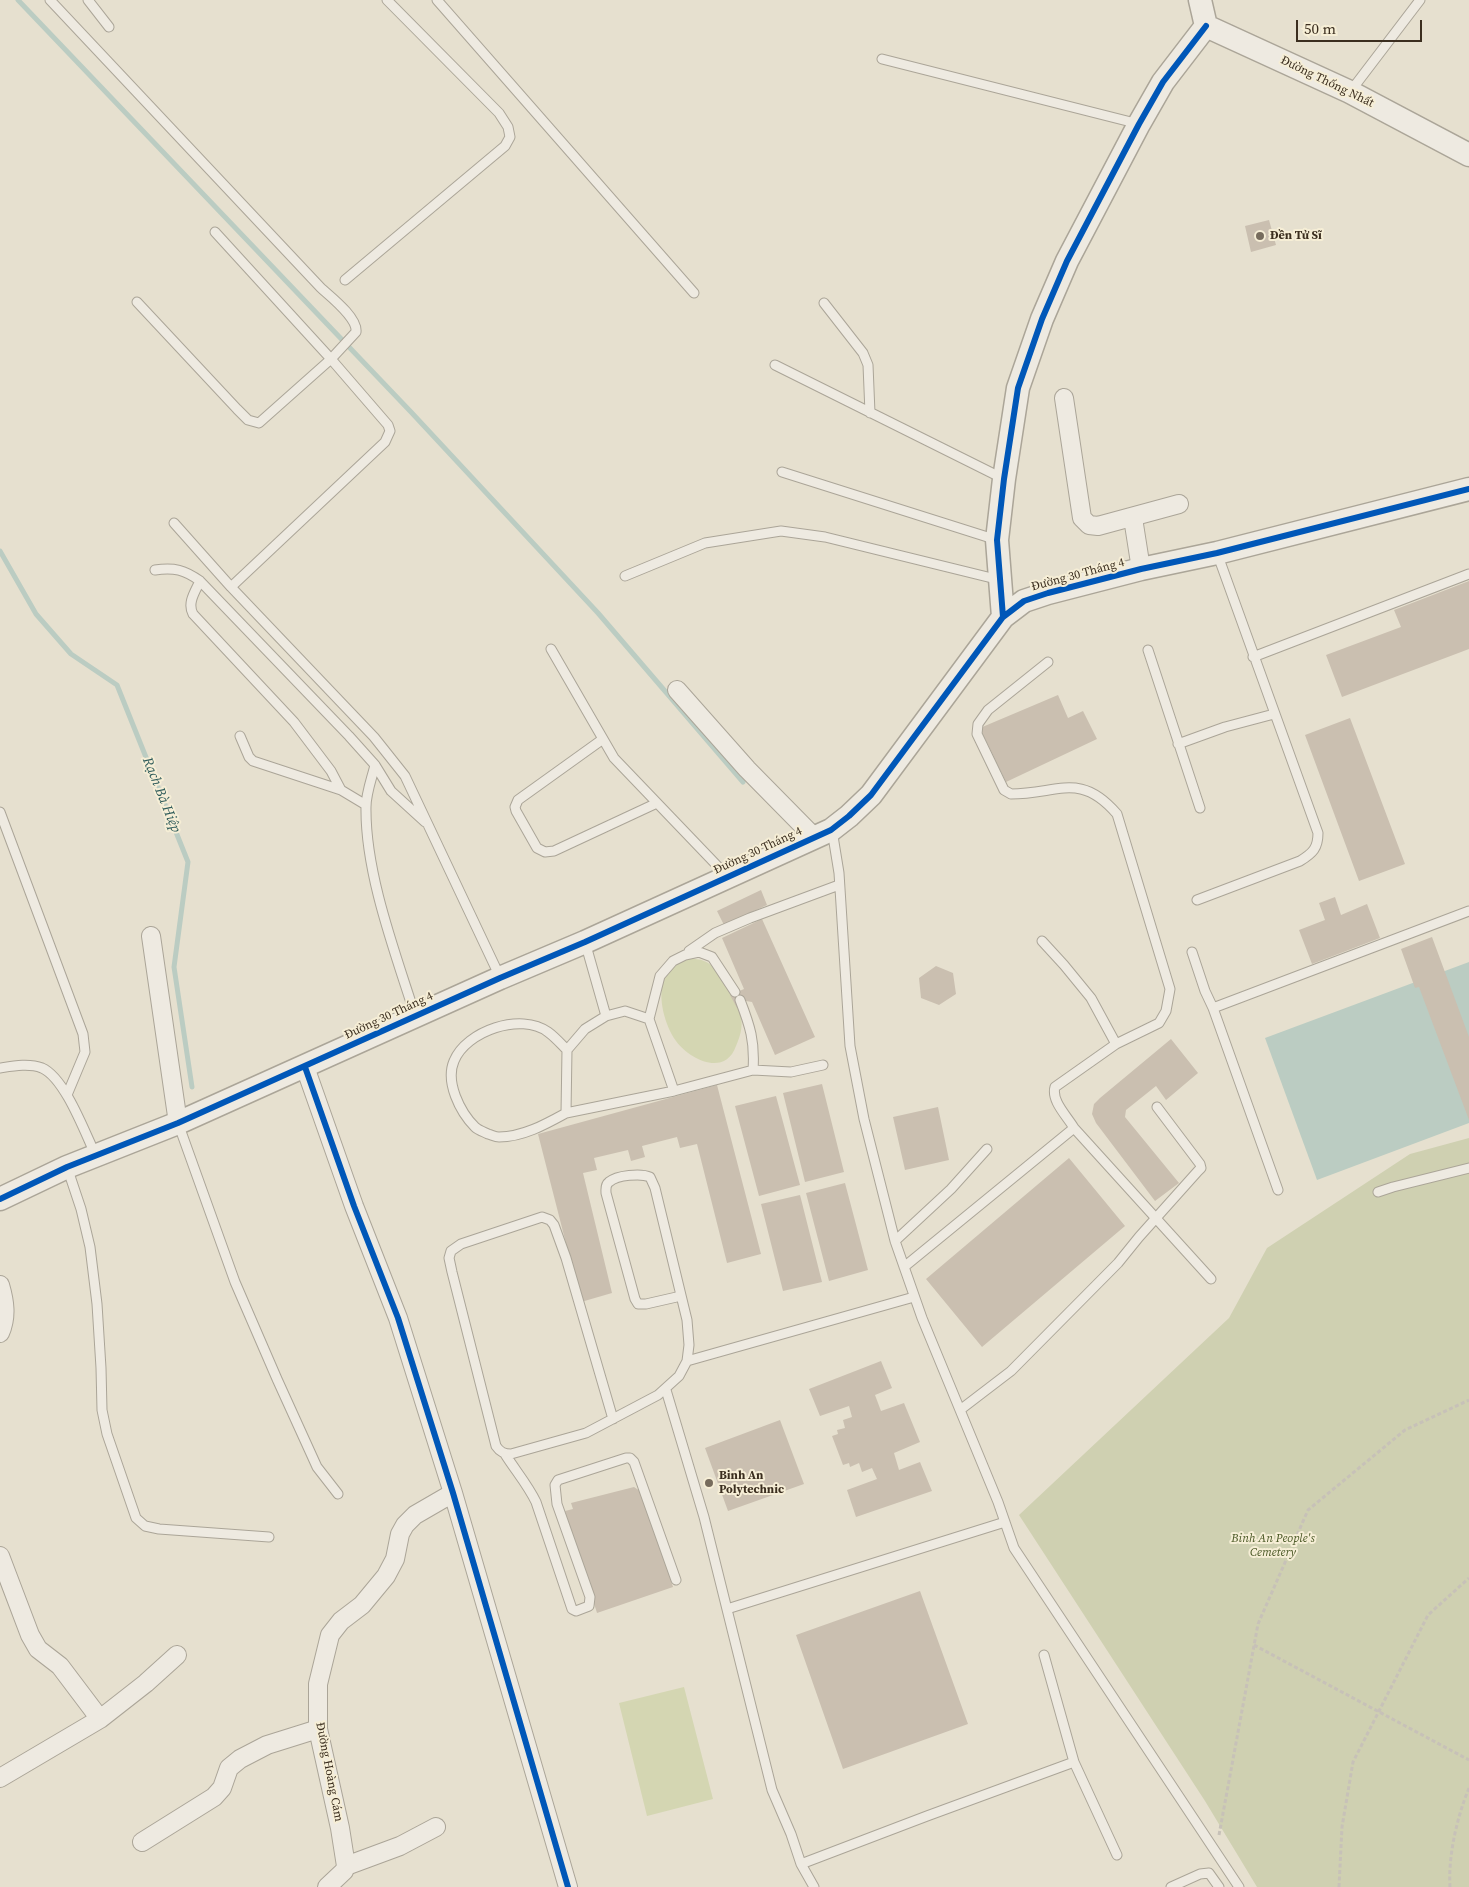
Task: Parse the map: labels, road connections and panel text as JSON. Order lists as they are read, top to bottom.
{
  "streets": {
    "street": ["Đường Thống Nhất", "Đường 30 Tháng 4", "Đường Hoàng Cám"]
  },
  "water": ["Rạch Bà Hiệp"],
  "parks": ["Binh An People's Cemetery"],
  "places": ["Đền Tử Sĩ", "Binh An Polytechnic"],
  "scale_bar": "50 m"
}
